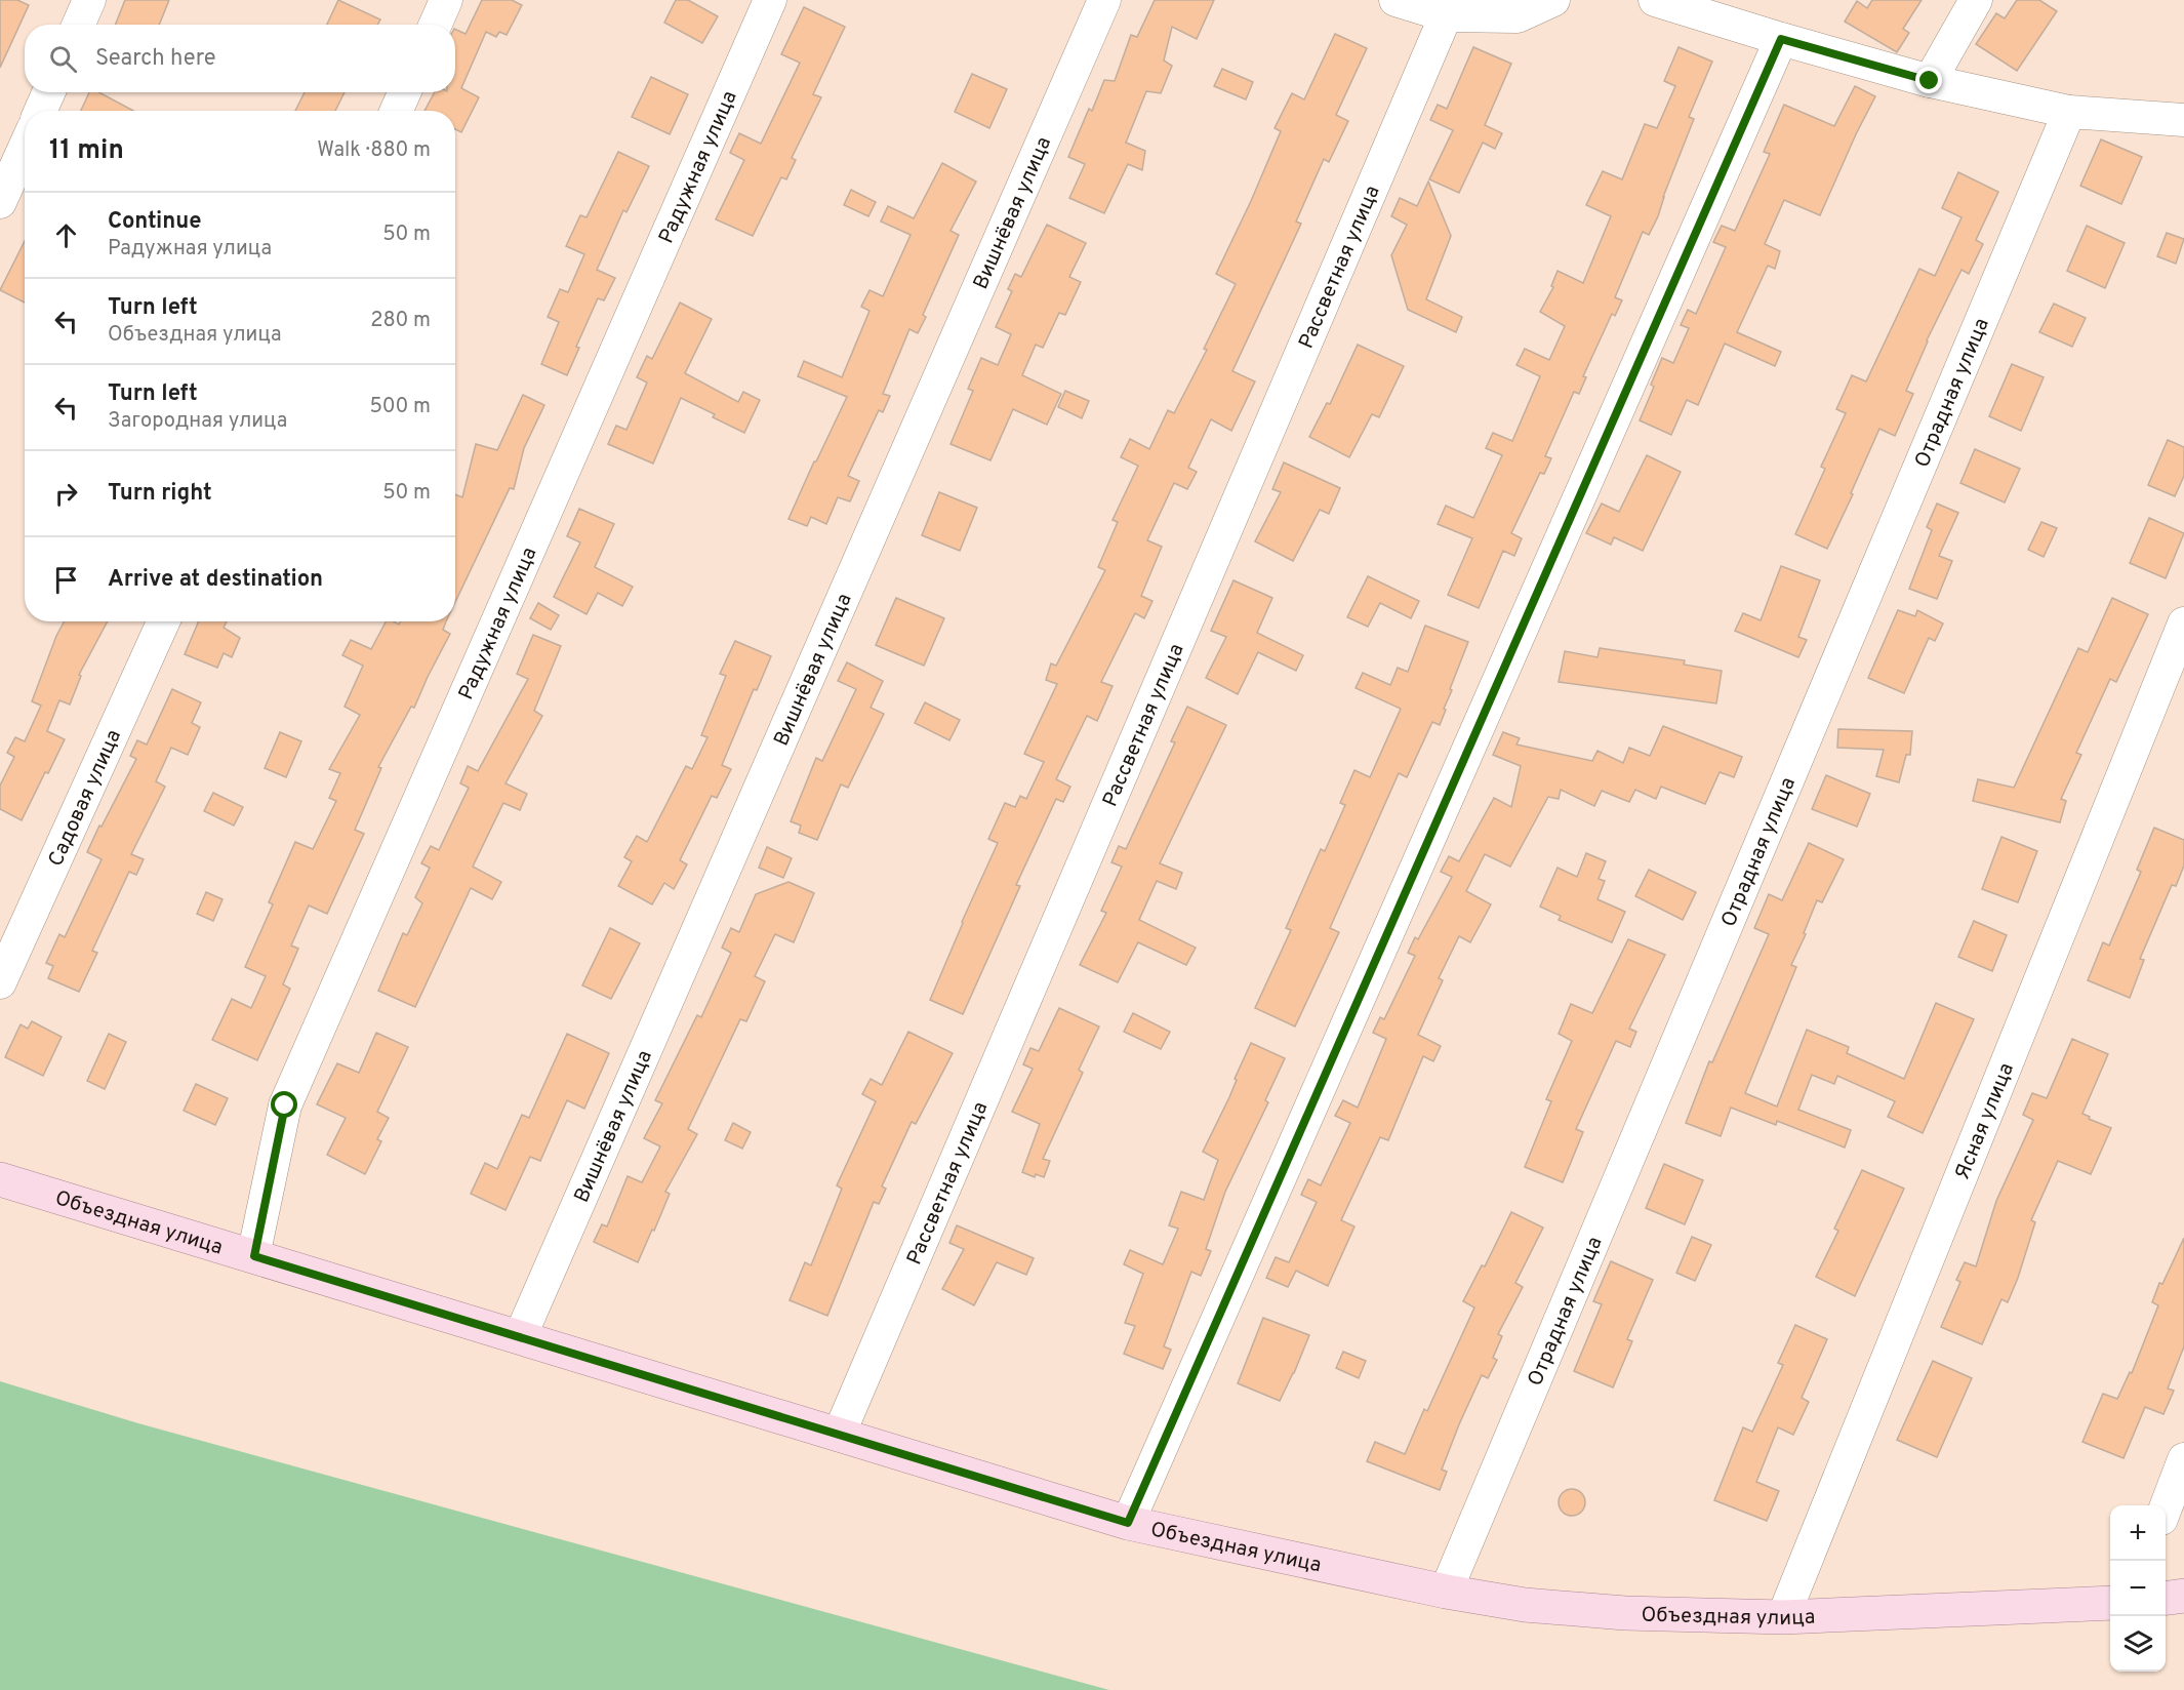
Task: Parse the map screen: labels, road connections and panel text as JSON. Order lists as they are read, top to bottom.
{
  "streets": {
    "main road": ["Объездная улица"],
    "street": [
      "Радужная улица",
      "Вишнёвая улица",
      "Рассветная улица",
      "Отрадная улица",
      "Садовая улица",
      "Ясная улица"
    ]
  },
  "crossings": [
    ["Радужная улица", "Объездная улица"],
    ["Вишнёвая улица", "Объездная улица"],
    ["Рассветная улица", "Объездная улица"],
    ["Отрадная улица", "Объездная улица"],
    ["Ясная улица", "Объездная улица"]
  ],
  "page": {
    "search": "Search here",
    "heading": ["11 min", "Walk · 880 m"],
    "list": [
      ["Continue", "Радужная улица", "50 m"],
      ["Turn left", "Объездная улица", "280 m"],
      ["Turn left", "Загородная улица", "500 m"],
      ["Turn right", "50 m"],
      "Arrive at destination"
    ],
    "map_buttons": ["+", "−"]
  }
}
